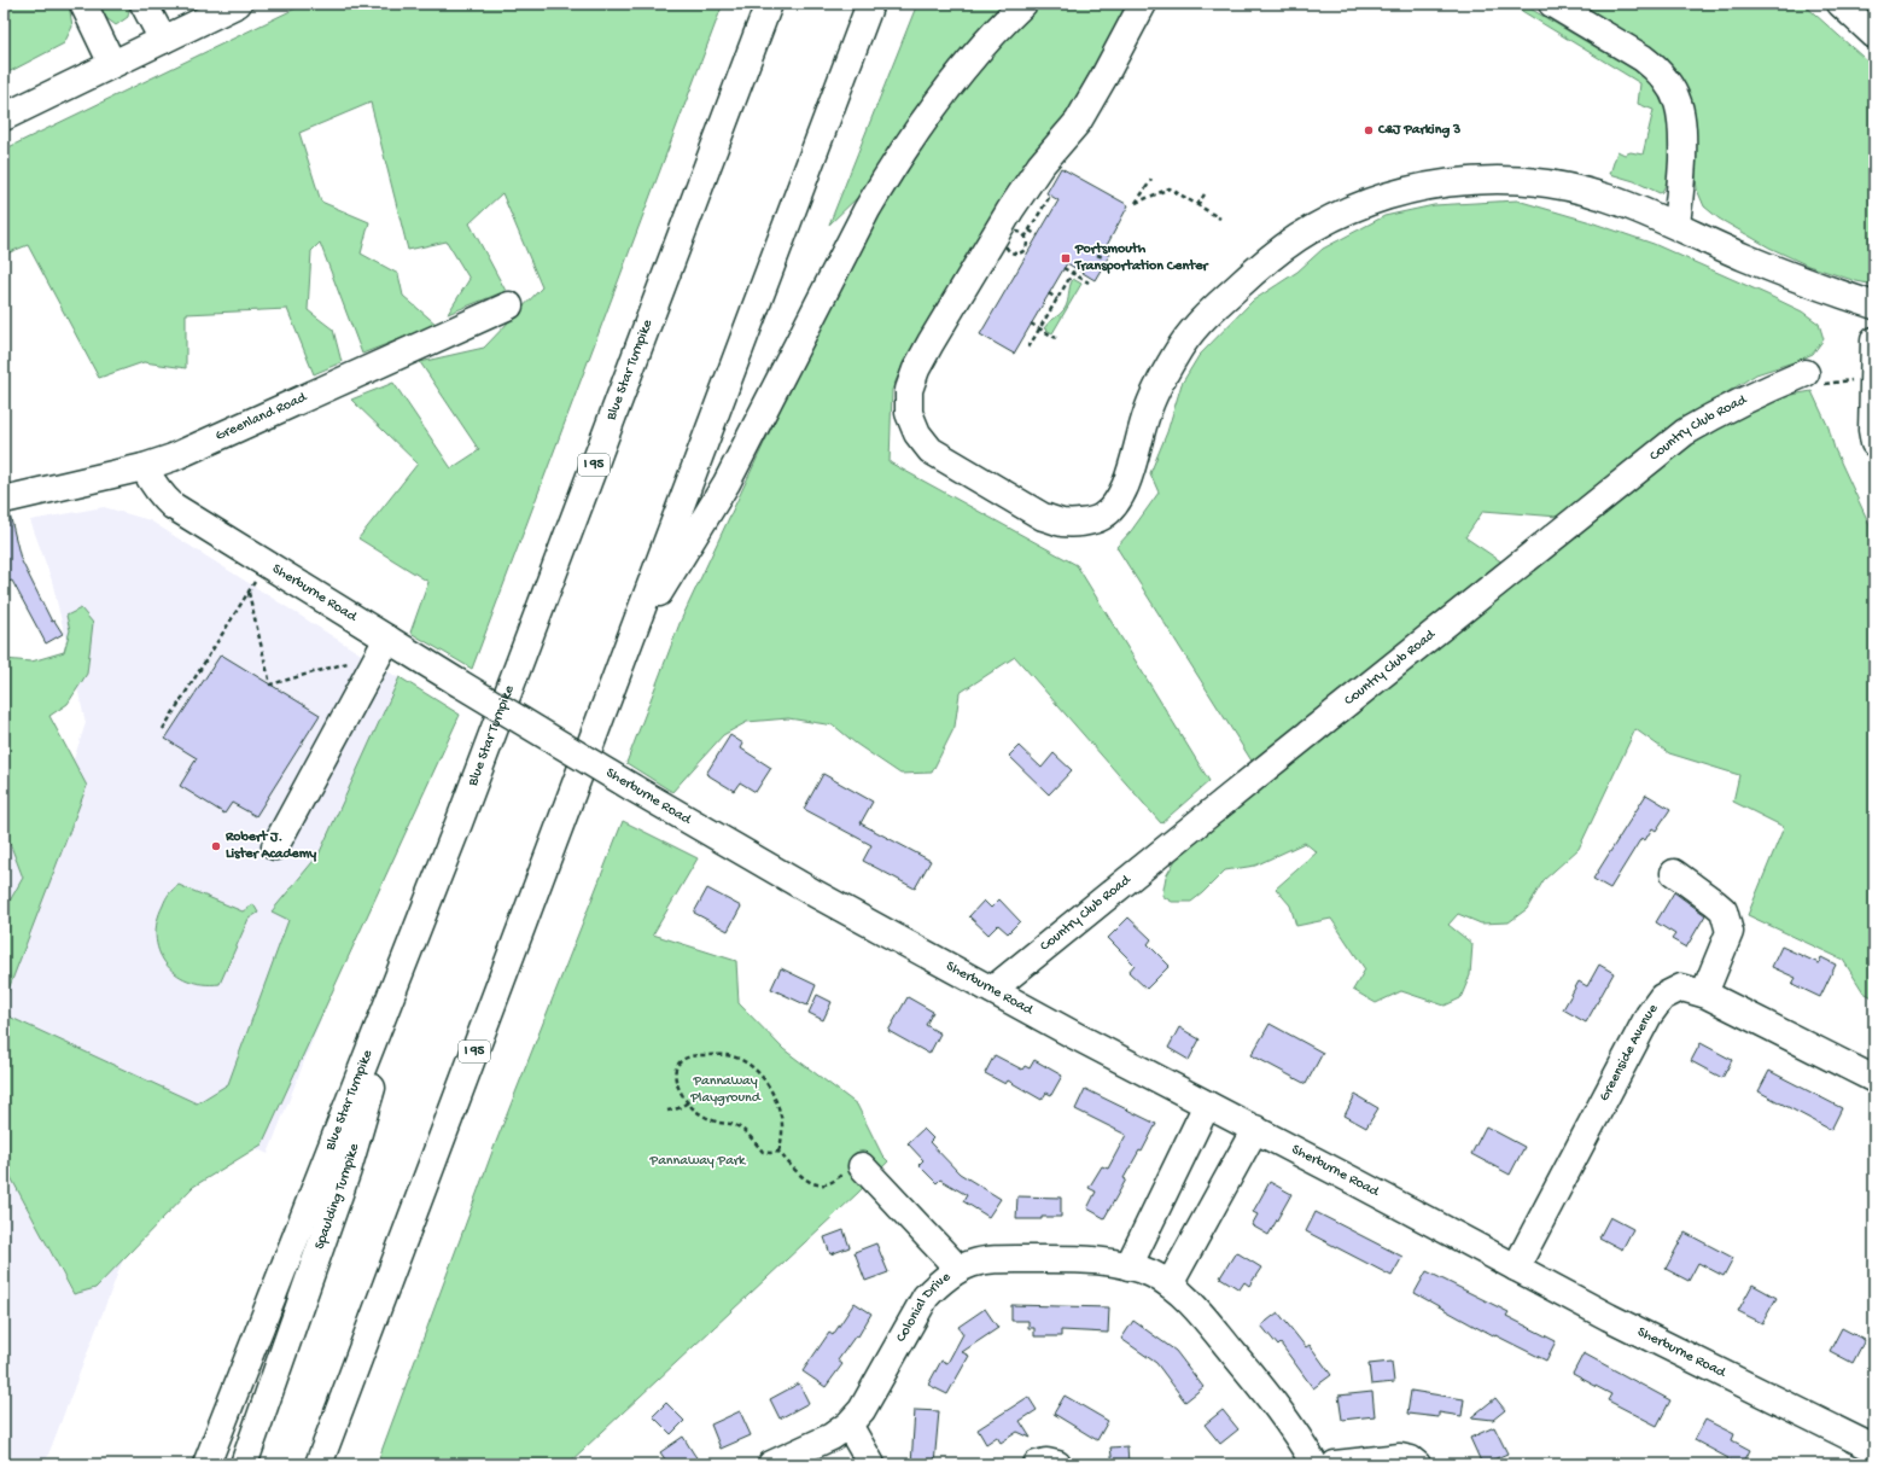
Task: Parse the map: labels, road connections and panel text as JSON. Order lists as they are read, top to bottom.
{
  "streets": {
    "main road": [
      "Blue Star Turnpike",
      "Greenland Road",
      "Country Club Road",
      "I 95",
      "Sherburne Road",
      "Greenside Avenue",
      "Spaulding Turnpike",
      "Colonial Drive"
    ]
  },
  "crossings": [
    ["Blue Star Turnpike", "Spaulding Turnpike"],
    ["Greenland Road", "Sherburne Road"],
    ["Country Club Road", "Sherburne Road"],
    ["Sherburne Road", "Greenside Avenue"]
  ],
  "parks": ["Pannaway Playground", "Pannaway Park"],
  "places": {
    "other": ["C&J Parking 3", "Robert J. Lister Academy"],
    "transit": ["Portsmouth Transportation Center"]
  }
}
